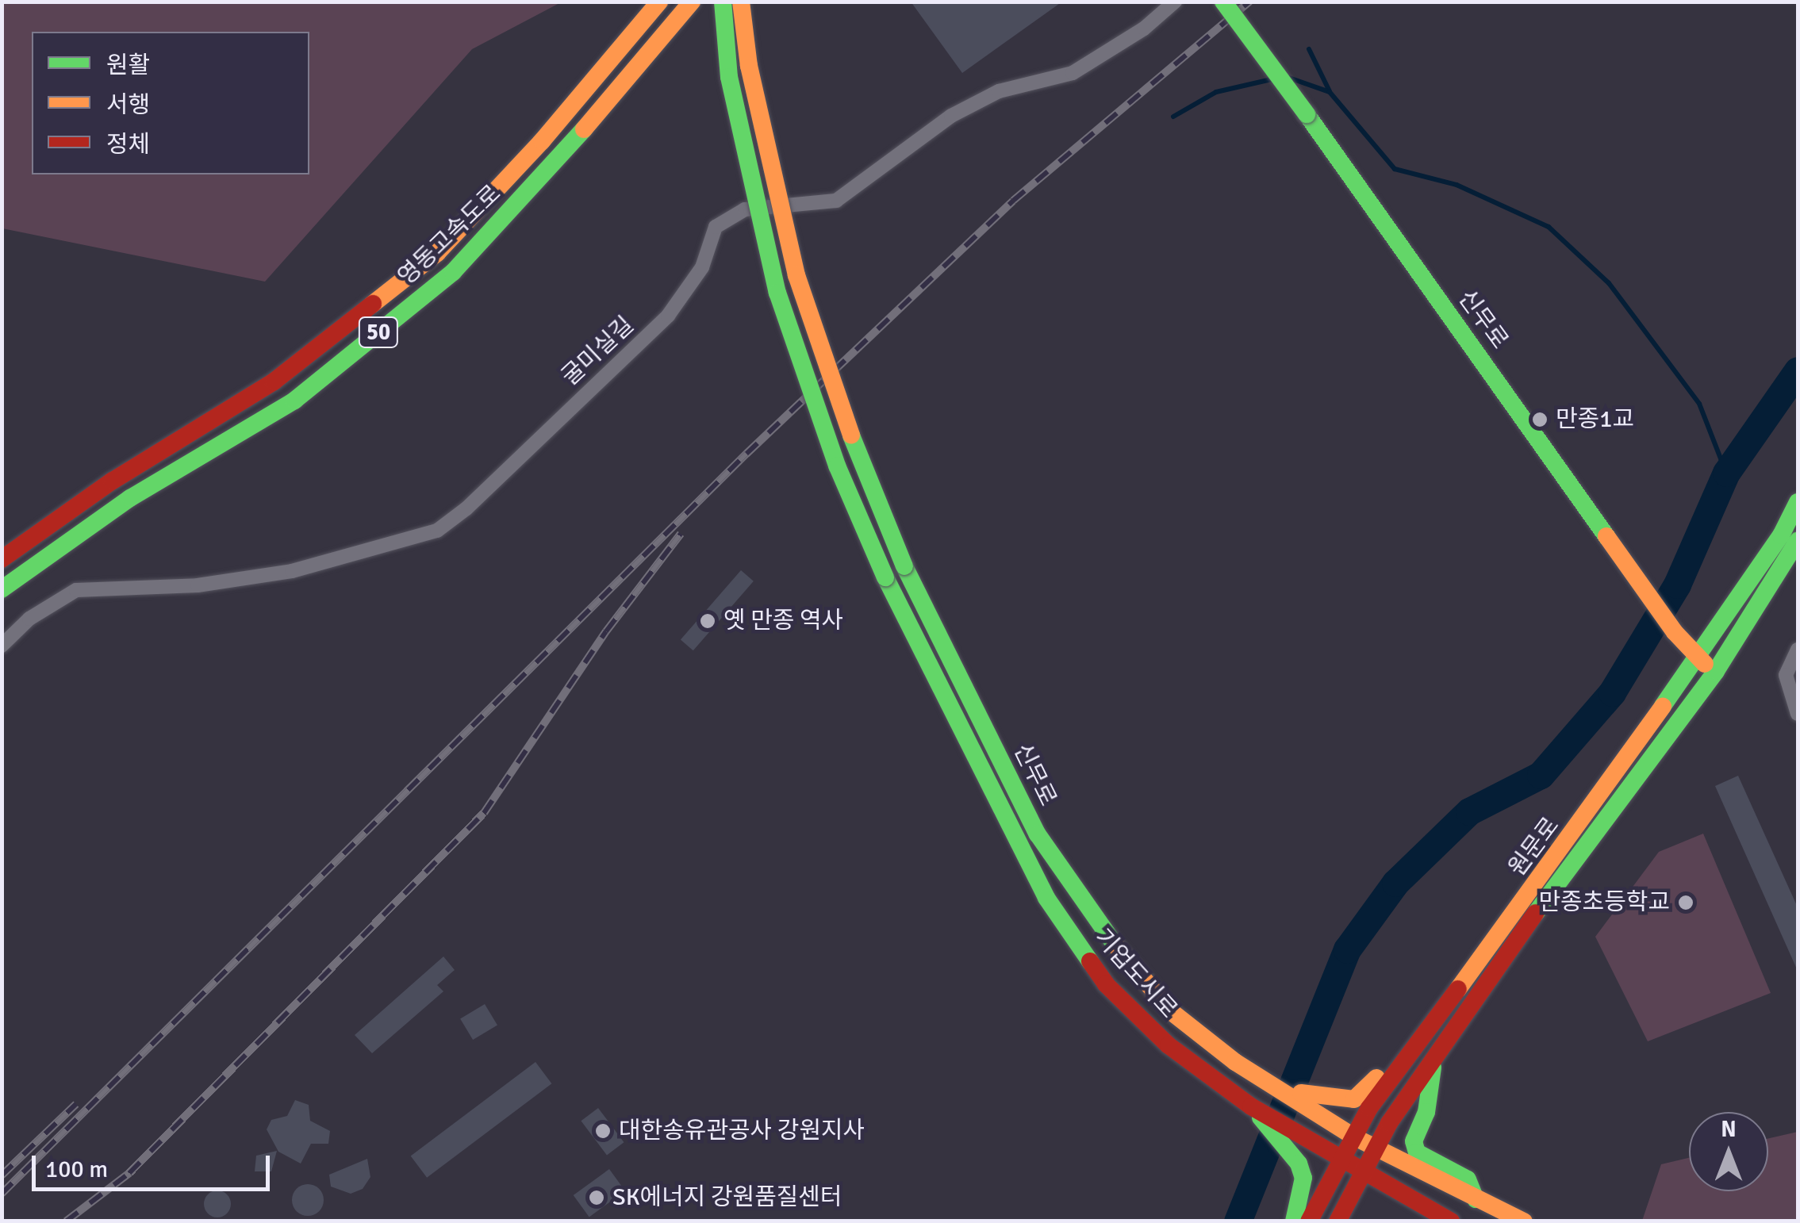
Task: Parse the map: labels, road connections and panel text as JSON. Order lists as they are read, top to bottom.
{
  "streets": {
    "main road": [
      "영동고속도로",
      "신무로",
      "50",
      "원문로",
      "기업도시로"
    ],
    "street": ["굴미실길"]
  },
  "crossings": [
    ["신무로", "원문로"],
    ["신무로", "기업도시로"]
  ],
  "places": [
    "만종1교",
    "옛 만종 역사",
    "만종초등학교",
    "대한송유관공사 강원지사",
    "SK에너지 강원품질센터"
  ],
  "legend": ["원활", "서행", "정체"],
  "scale_bar": "100 m",
  "north": "top"
}
